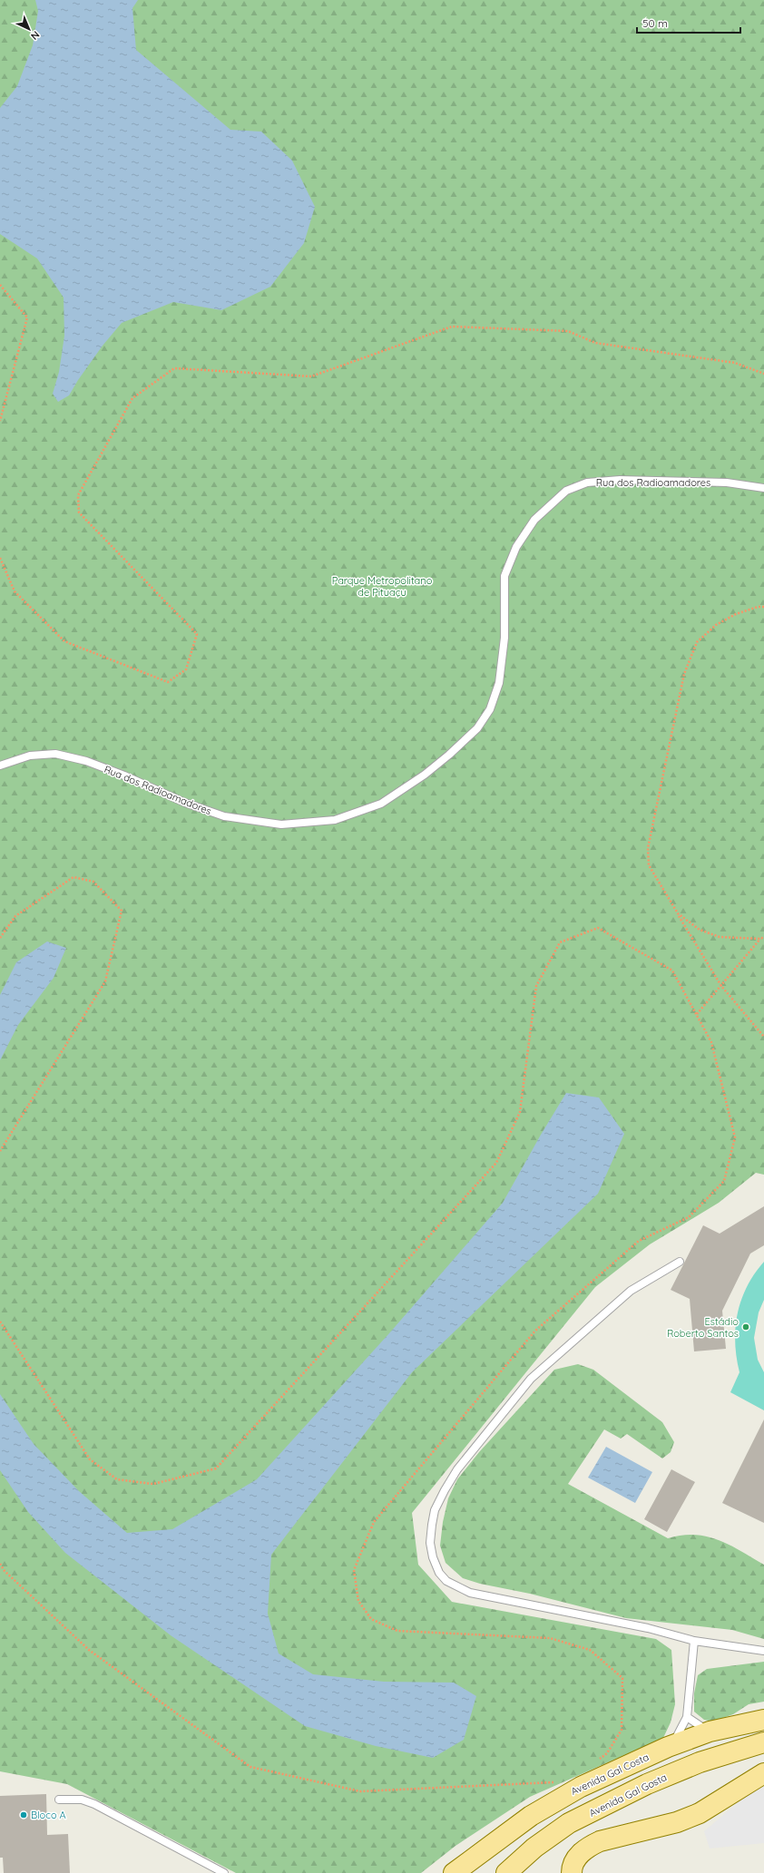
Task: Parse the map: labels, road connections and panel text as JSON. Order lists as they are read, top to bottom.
{
  "streets": {
    "main road": ["Avenida Gal Costa", "Avenida Gal Gosta"],
    "lane": ["Rua dos Radioamadores"]
  },
  "parks": ["Parque Metropolitano de Pituaçu"],
  "places": ["Estádio Roberto Santos", "Bloco A"],
  "scale_bar": "50 m",
  "north": "bottom right"
}
